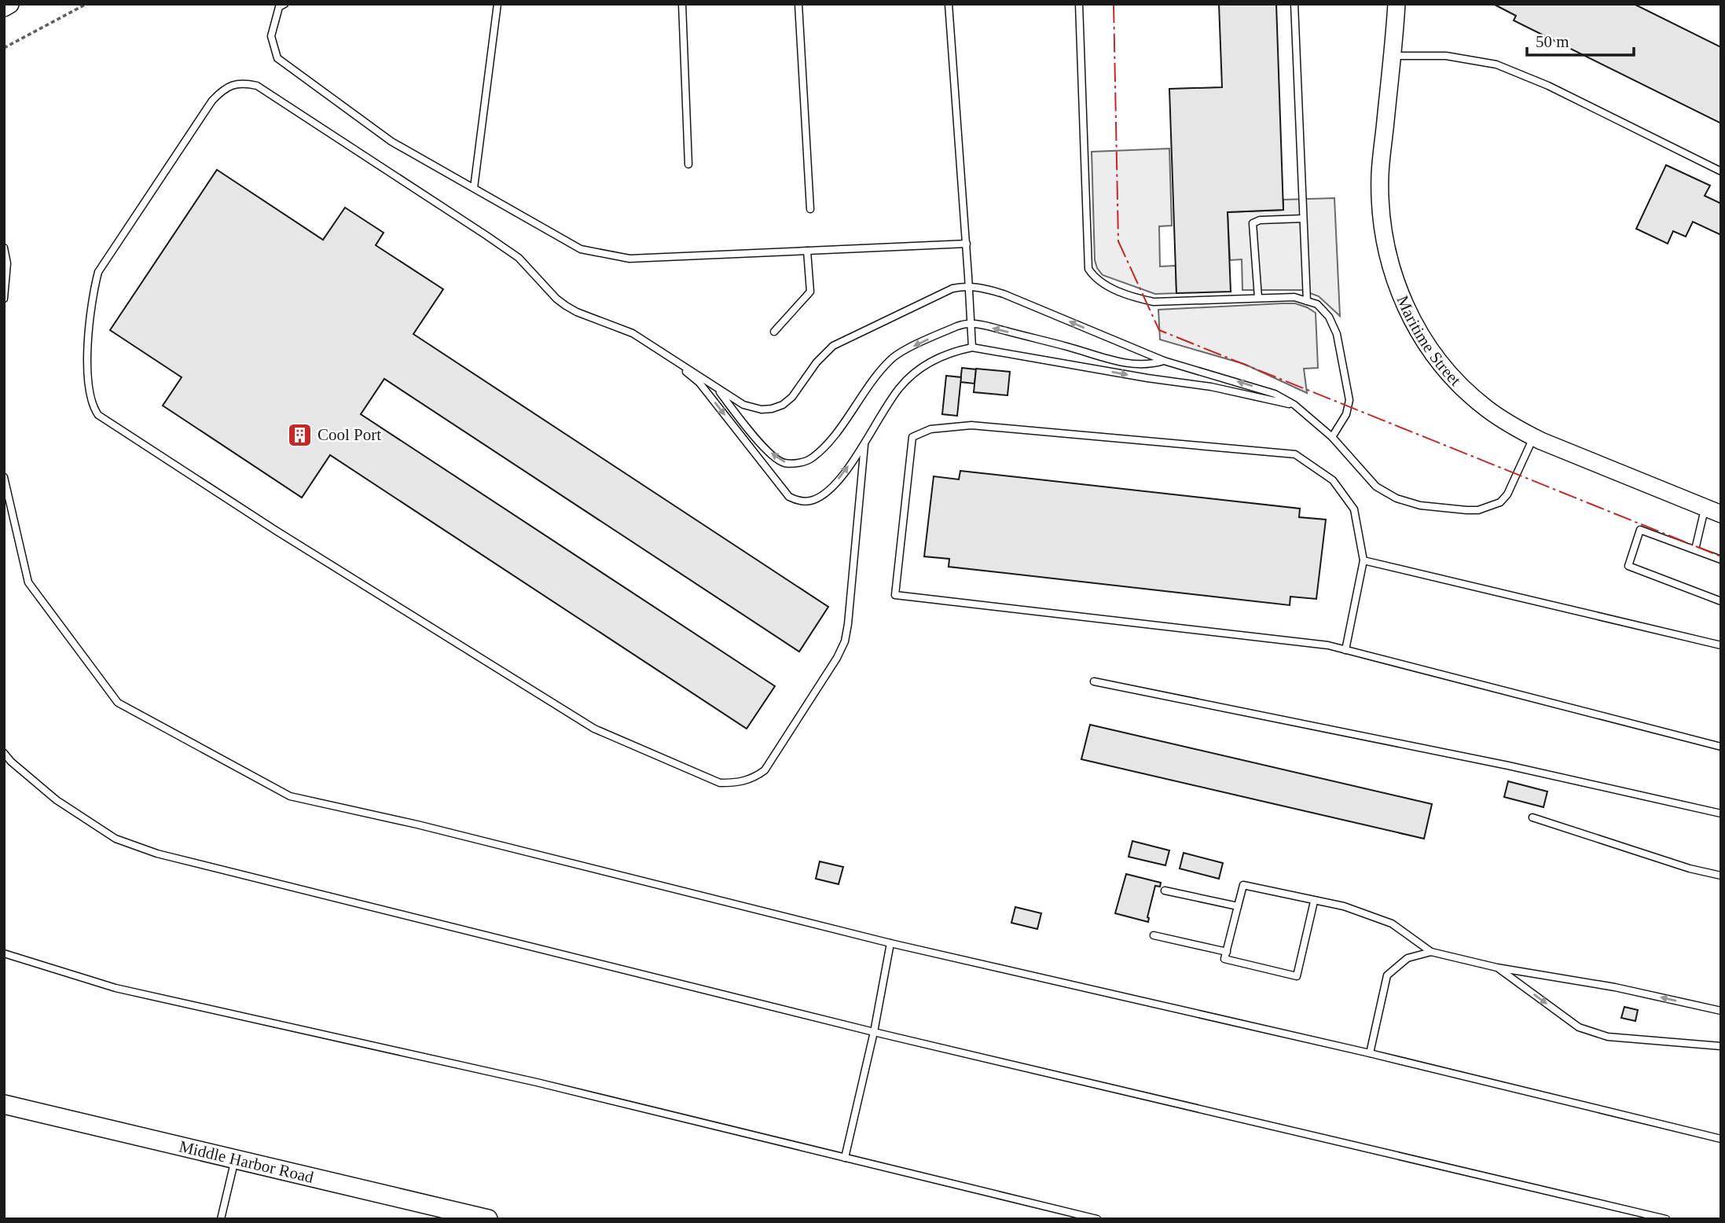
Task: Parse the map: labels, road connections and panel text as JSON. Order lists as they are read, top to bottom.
{
  "streets": {
    "main road": ["Middle Harbor Road"],
    "street": ["Maritime Street"]
  },
  "places": {
    "building": ["Cool Port"]
  },
  "scale_bar": "50 m"
}
